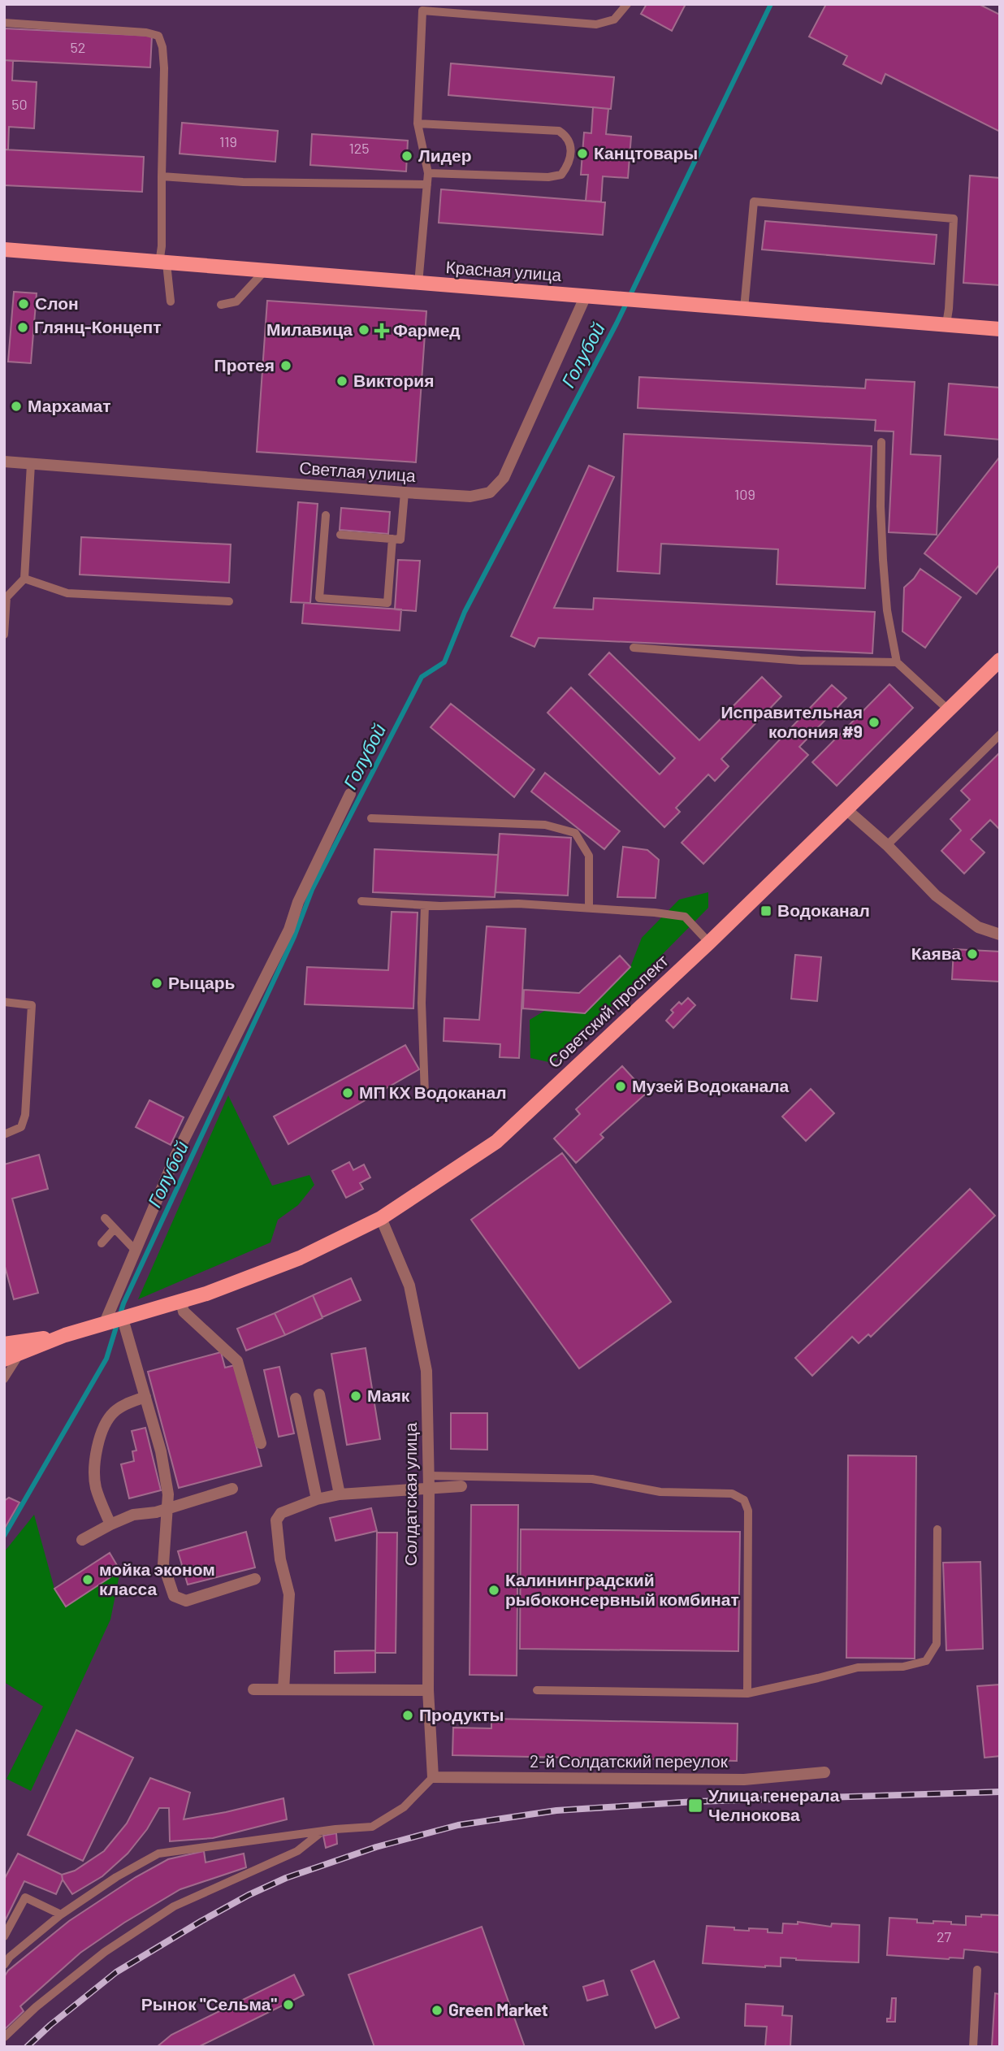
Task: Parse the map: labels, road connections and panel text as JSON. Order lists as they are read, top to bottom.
{
  "streets": {
    "main road": ["Красная улица", "Советский проспект"],
    "street": ["Светлая улица", "Солдатская улица", "2-й Солдатский переулок"]
  },
  "crossings": [
    ["Красная улица", "Светлая улица"],
    ["Советский проспект", "Солдатская улица"],
    ["Солдатская улица", "2-й Солдатский переулок"]
  ],
  "water": ["Голубой"],
  "places": {
    "other": [
      "Канцтовары",
      "Лидер",
      "Слон",
      "Глянц-Концепт",
      "Милавица",
      "Протея",
      "Виктория",
      "Мархамат",
      "Исправительная колония #9",
      "Каява",
      "Рыцарь",
      "Музей Водоканала",
      "МП КХ Водоканал",
      "Маяк",
      "мойка эконом класса",
      "Калининградский рыбоконсервный комбинат",
      "Продукты",
      "Рынок \"Сельма\"",
      "Green Market"
    ],
    "health": ["Фармед"],
    "transit": ["Водоканал", "Улица генерала Челнокова"]
  },
  "house_numbers": [
    "52",
    "50",
    "119",
    "125",
    "109",
    "27"
  ]
}
